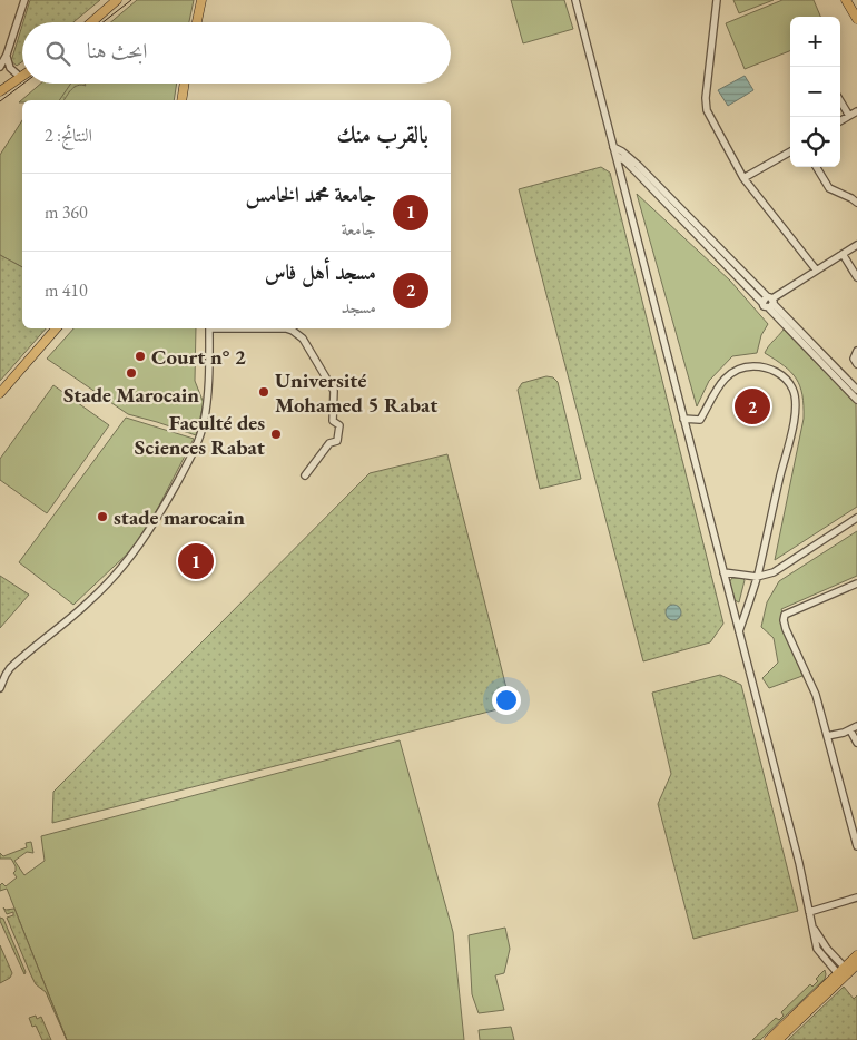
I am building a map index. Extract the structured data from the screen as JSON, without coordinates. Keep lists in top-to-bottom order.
{
  "places": [
    "Court n° 2",
    "Stade Marocain",
    "Université Mohamed 5 Rabat",
    "Faculté des Sciences Rabat",
    "stade marocain"
  ],
  "page": {
    "map_buttons": ["+", "−"],
    "search": "ابحث هنا",
    "heading": ["بالقرب منك", "النتائج: 2"],
    "list": [
      {
        "mark": "1",
        "name": "جامعة محمد الخامس",
        "note": "جامعة",
        "value": "360 m"
      },
      {
        "mark": "2",
        "name": "مسجد أهل فاس",
        "note": "مسجد",
        "value": "410 m"
      }
    ],
    "pins": ["2", "1"]
  }
}
